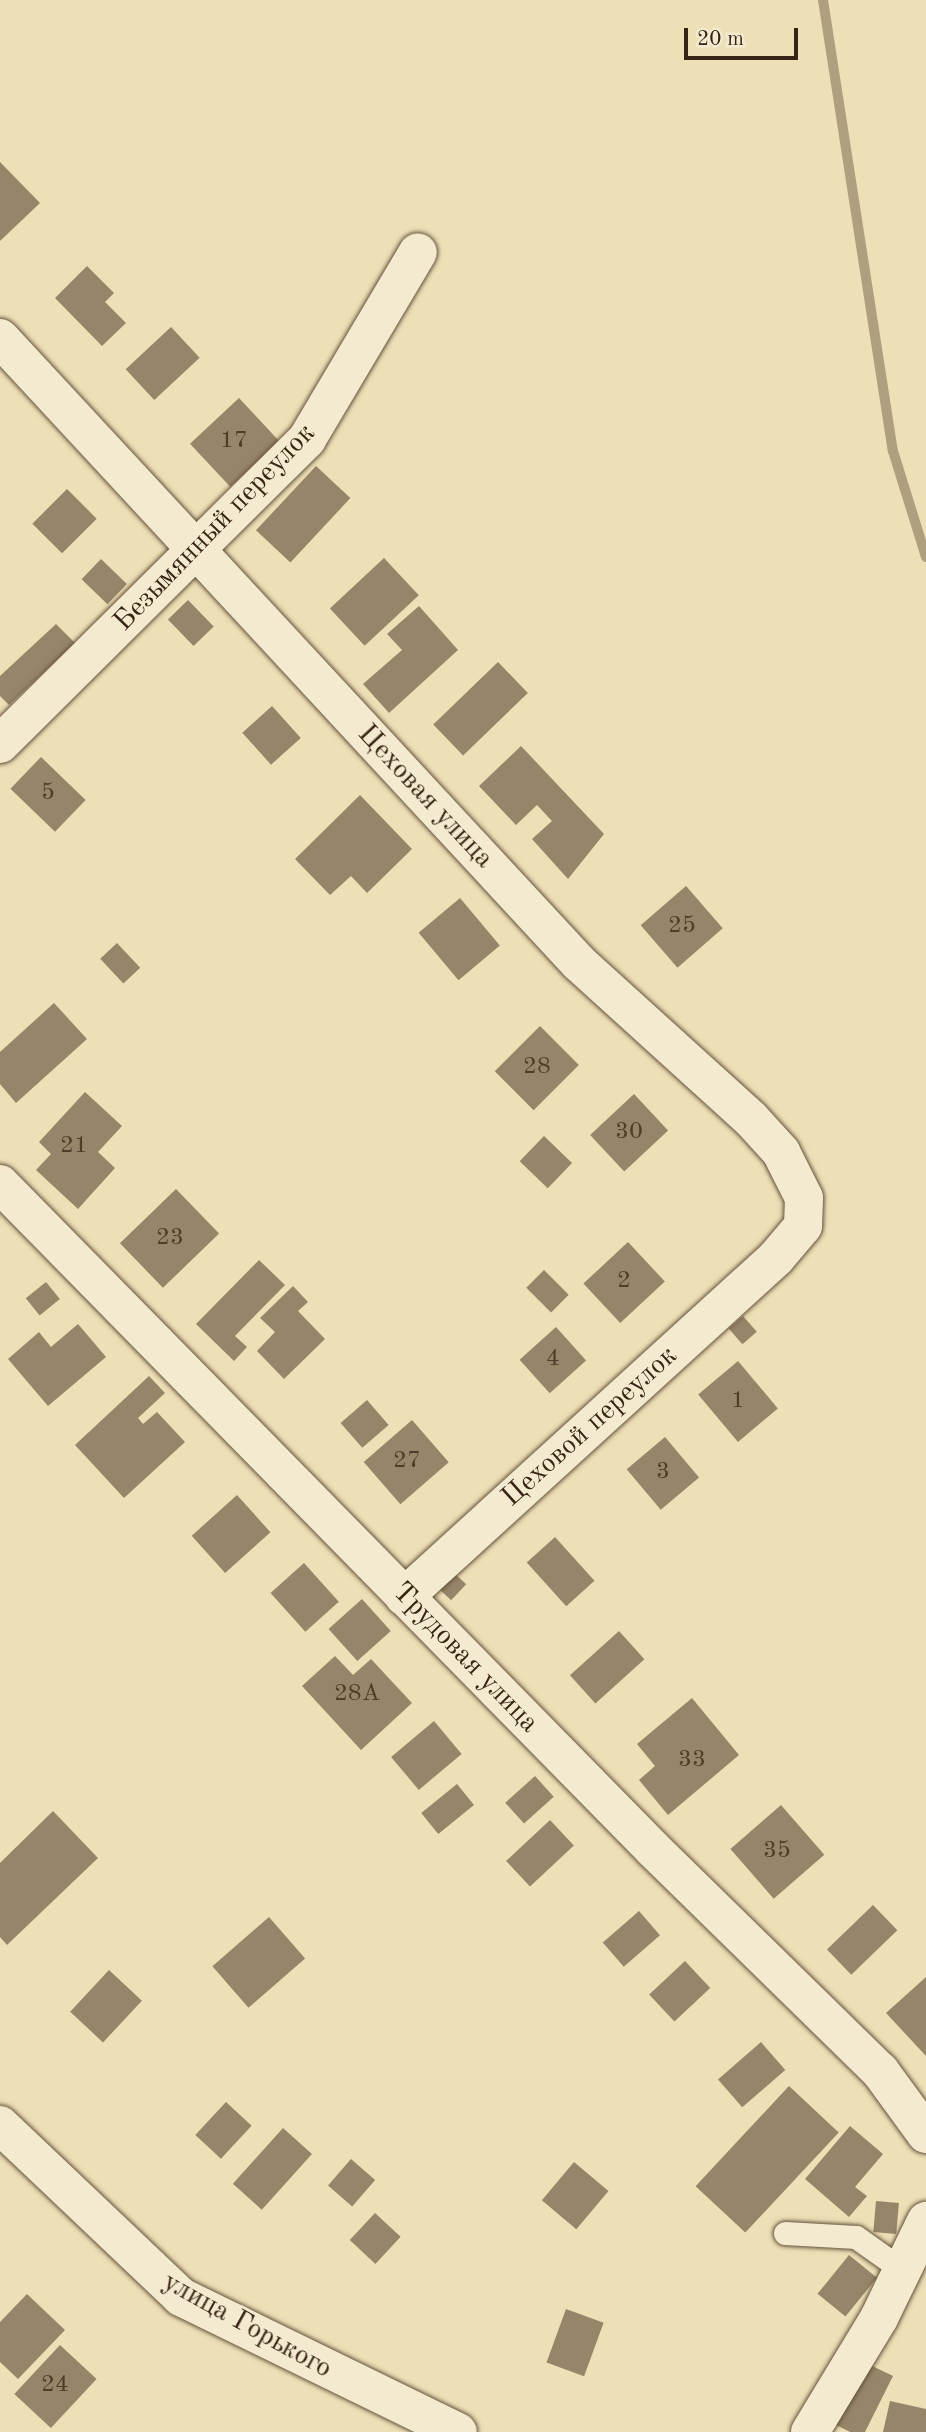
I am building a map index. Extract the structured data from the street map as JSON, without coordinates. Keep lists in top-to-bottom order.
{
  "streets": {
    "street": [
      "Безымянный переулок",
      "Цеховая улица",
      "Цеховой переулок",
      "Трудовая улица",
      "улица Горького"
    ]
  },
  "crossings": [
    ["Безымянный переулок", "Цеховая улица"],
    ["Цеховая улица", "Цеховой переулок"],
    ["Цеховой переулок", "Трудовая улица"]
  ],
  "house_numbers": [
    "17",
    "5",
    "25",
    "28",
    "30",
    "21",
    "23",
    "2",
    "4",
    "1",
    "27",
    "3",
    "28А",
    "33",
    "35",
    "24"
  ],
  "scale_bar": "20 m"
}
